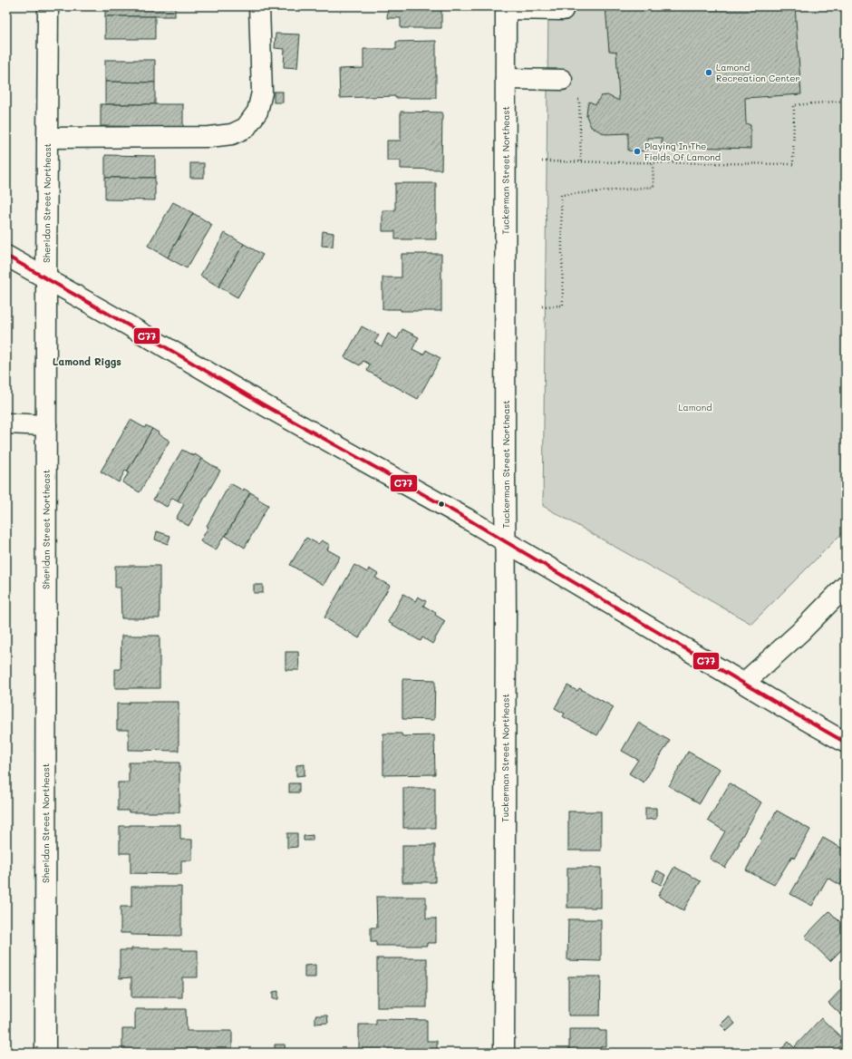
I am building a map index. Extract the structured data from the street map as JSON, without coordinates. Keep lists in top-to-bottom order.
{
  "streets": {
    "street": ["Tuckerman Street Northeast", "Sheridan Street Northeast"]
  },
  "districts": ["Lamond Riggs"],
  "parks": ["Lamond"],
  "places": ["Lamond Recreation Center", "Playing In The Fields Of Lamond"],
  "lines": ["transit line C77"]
}
